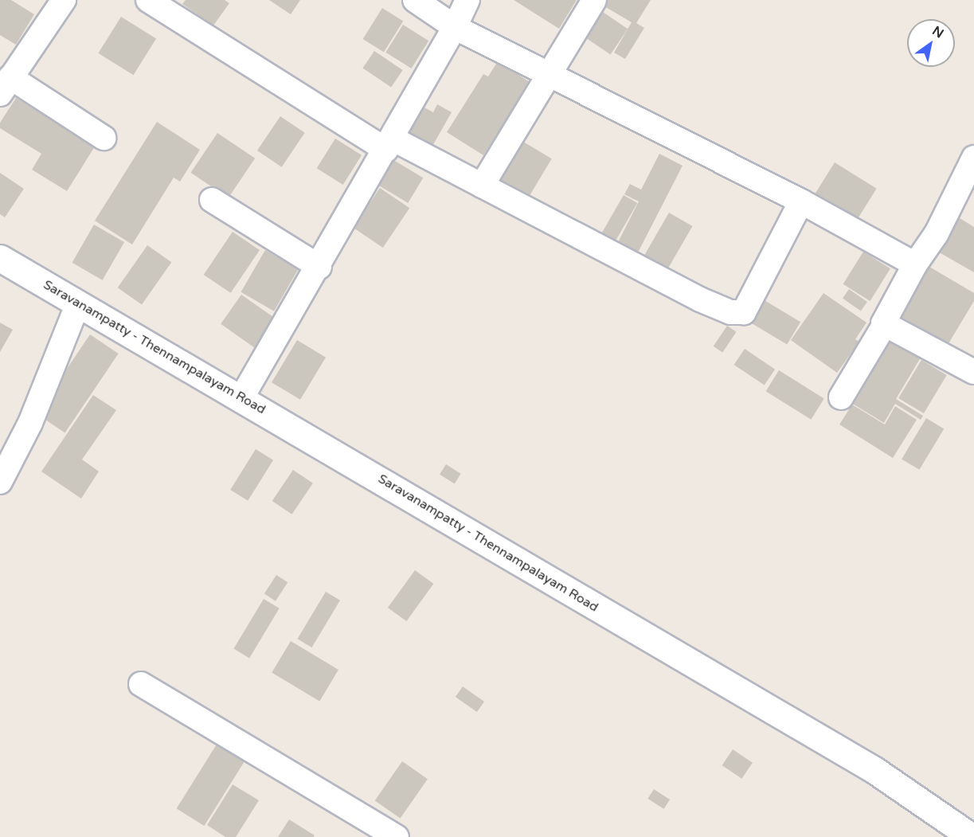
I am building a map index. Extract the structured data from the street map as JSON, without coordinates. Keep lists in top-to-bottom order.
{
  "streets": {
    "main road": ["Saravanampatty - Thennampalayam Road"]
  },
  "north": "top right"
}
